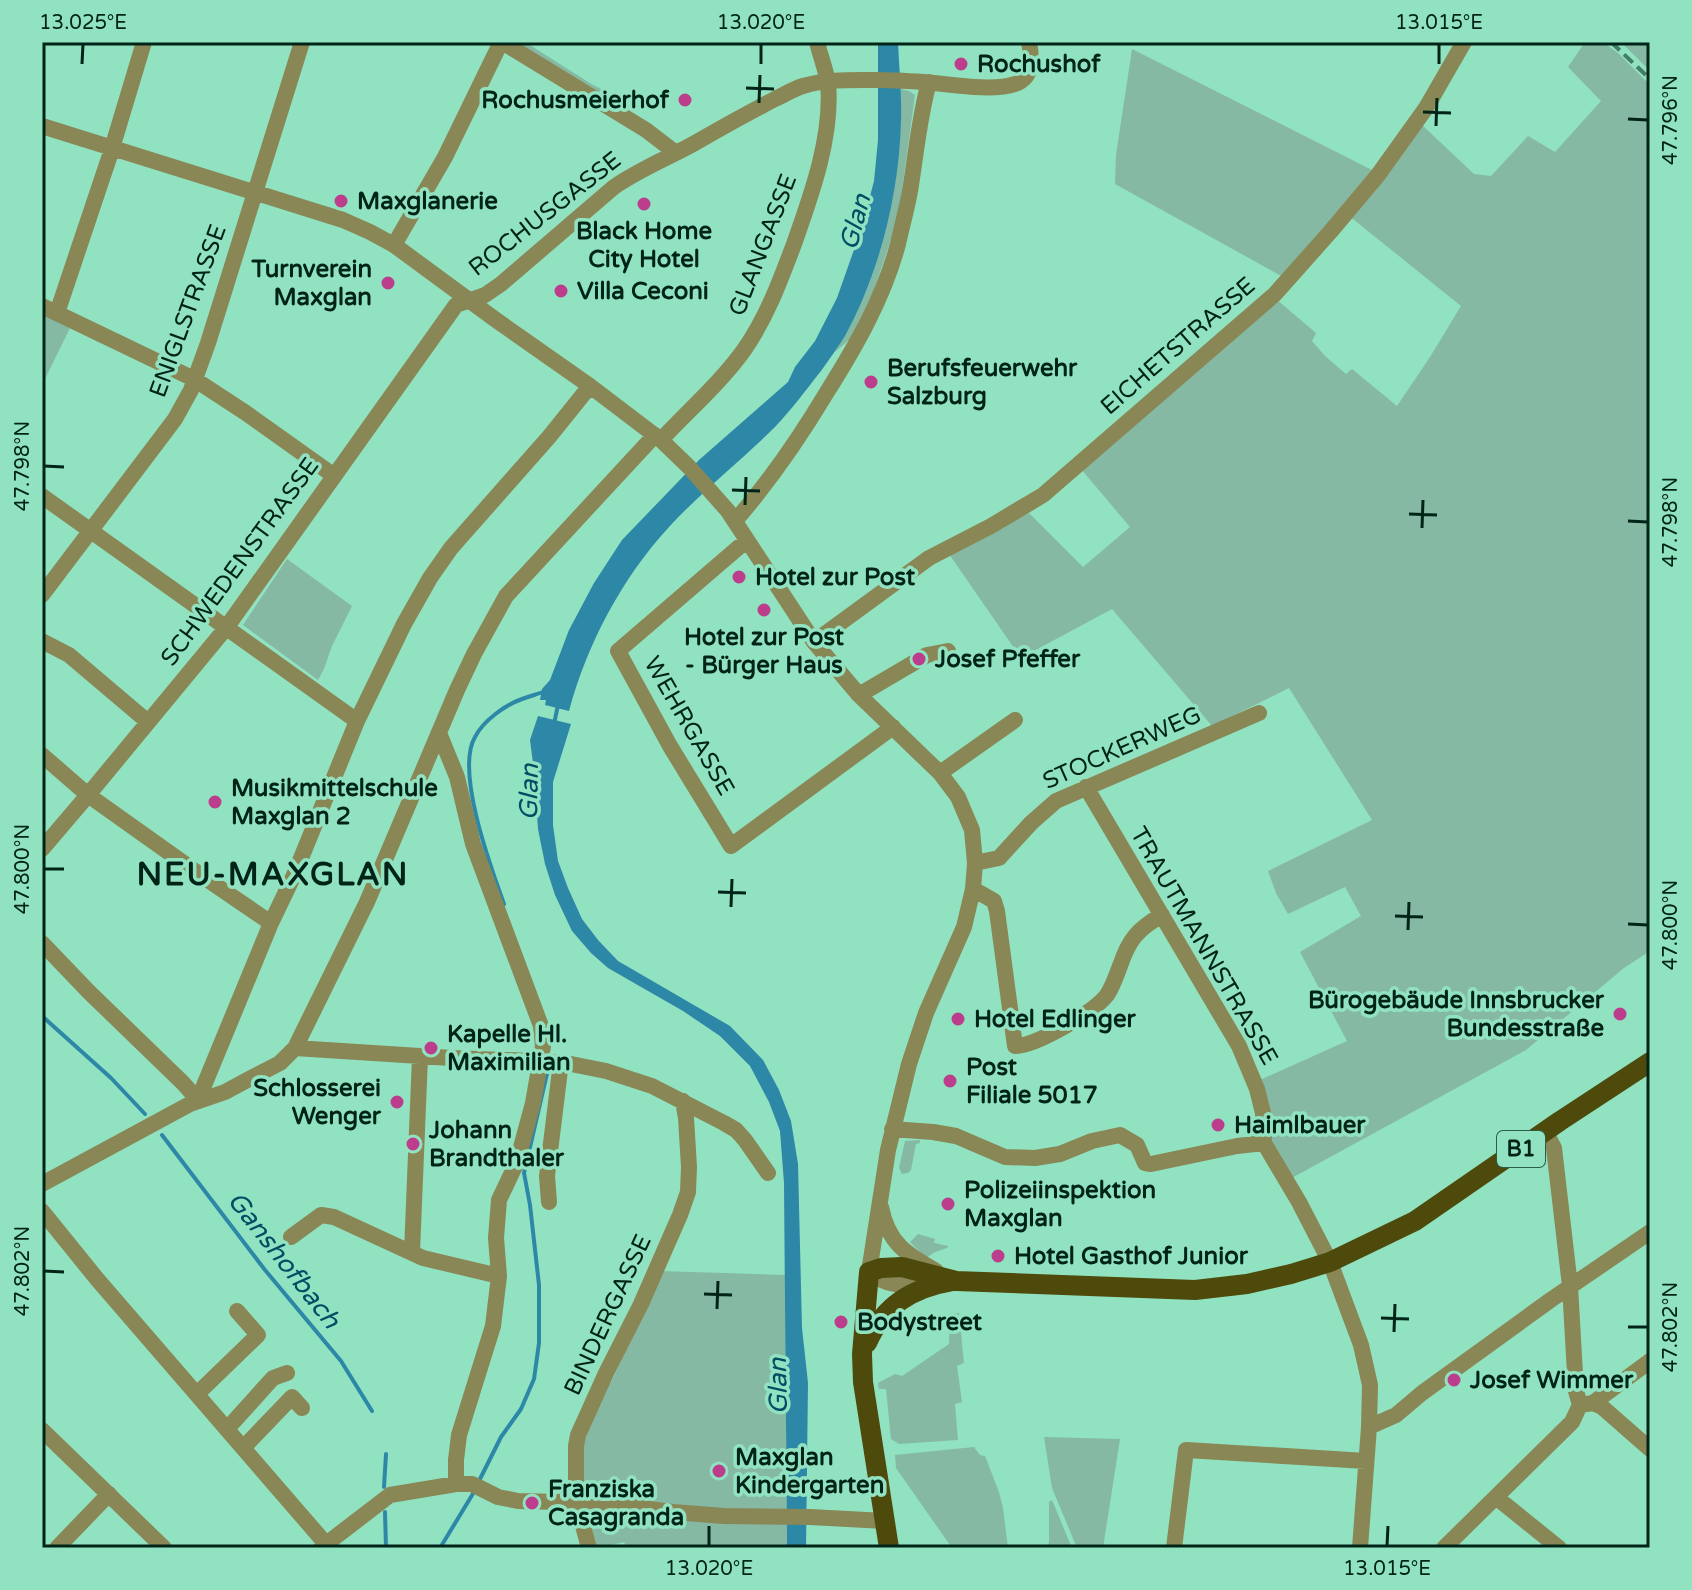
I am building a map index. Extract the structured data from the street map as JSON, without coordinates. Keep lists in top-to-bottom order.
{
  "streets": {
    "main road": ["B1"],
    "street": [
      "ROCHUSGASSE",
      "GLANGASSE",
      "ENIGLSTRASSE",
      "EICHETSTRASSE",
      "SCHWEDENSTRASSE",
      "WEHRGASSE",
      "STOCKERWEG",
      "TRAUTMANNSTRASSE",
      "BINDERGASSE"
    ]
  },
  "crossings": [
    ["ROCHUSGASSE", "GLANGASSE"],
    ["ROCHUSGASSE", "SCHWEDENSTRASSE"],
    ["STOCKERWEG", "TRAUTMANNSTRASSE"],
    ["TRAUTMANNSTRASSE", "B1"]
  ],
  "districts": ["NEU-MAXGLAN"],
  "water": ["Glan", "Ganshofbach"],
  "places": [
    "Rochushof",
    "Rochusmeierhof",
    "Maxglanerie",
    "Black Home City Hotel",
    "Turnverein Maxglan",
    "Villa Ceconi",
    "Berufsfeuerwehr Salzburg",
    "Hotel zur Post",
    "Hotel zur Post - Bürger Haus",
    "Josef Pfeffer",
    "Musikmittelschule Maxglan 2",
    "Bürogebäude Innsbrucker Bundesstraße",
    "Hotel Edlinger",
    "Kapelle Hl. Maximilian",
    "Post Filiale 5017",
    "Schlosserei Wenger",
    "Haimlbauer",
    "Johann Brandthaler",
    "Polizeiinspektion Maxglan",
    "Hotel Gasthof Junior",
    "Bodystreet",
    "Josef Wimmer",
    "Maxglan Kindergarten",
    "Franziska Casagranda"
  ],
  "coordinates": [
    "13.025°E",
    "13.020°E",
    "13.015°E",
    "47.796°N",
    "47.798°N",
    "47.800°N",
    "47.802°N"
  ]
}
